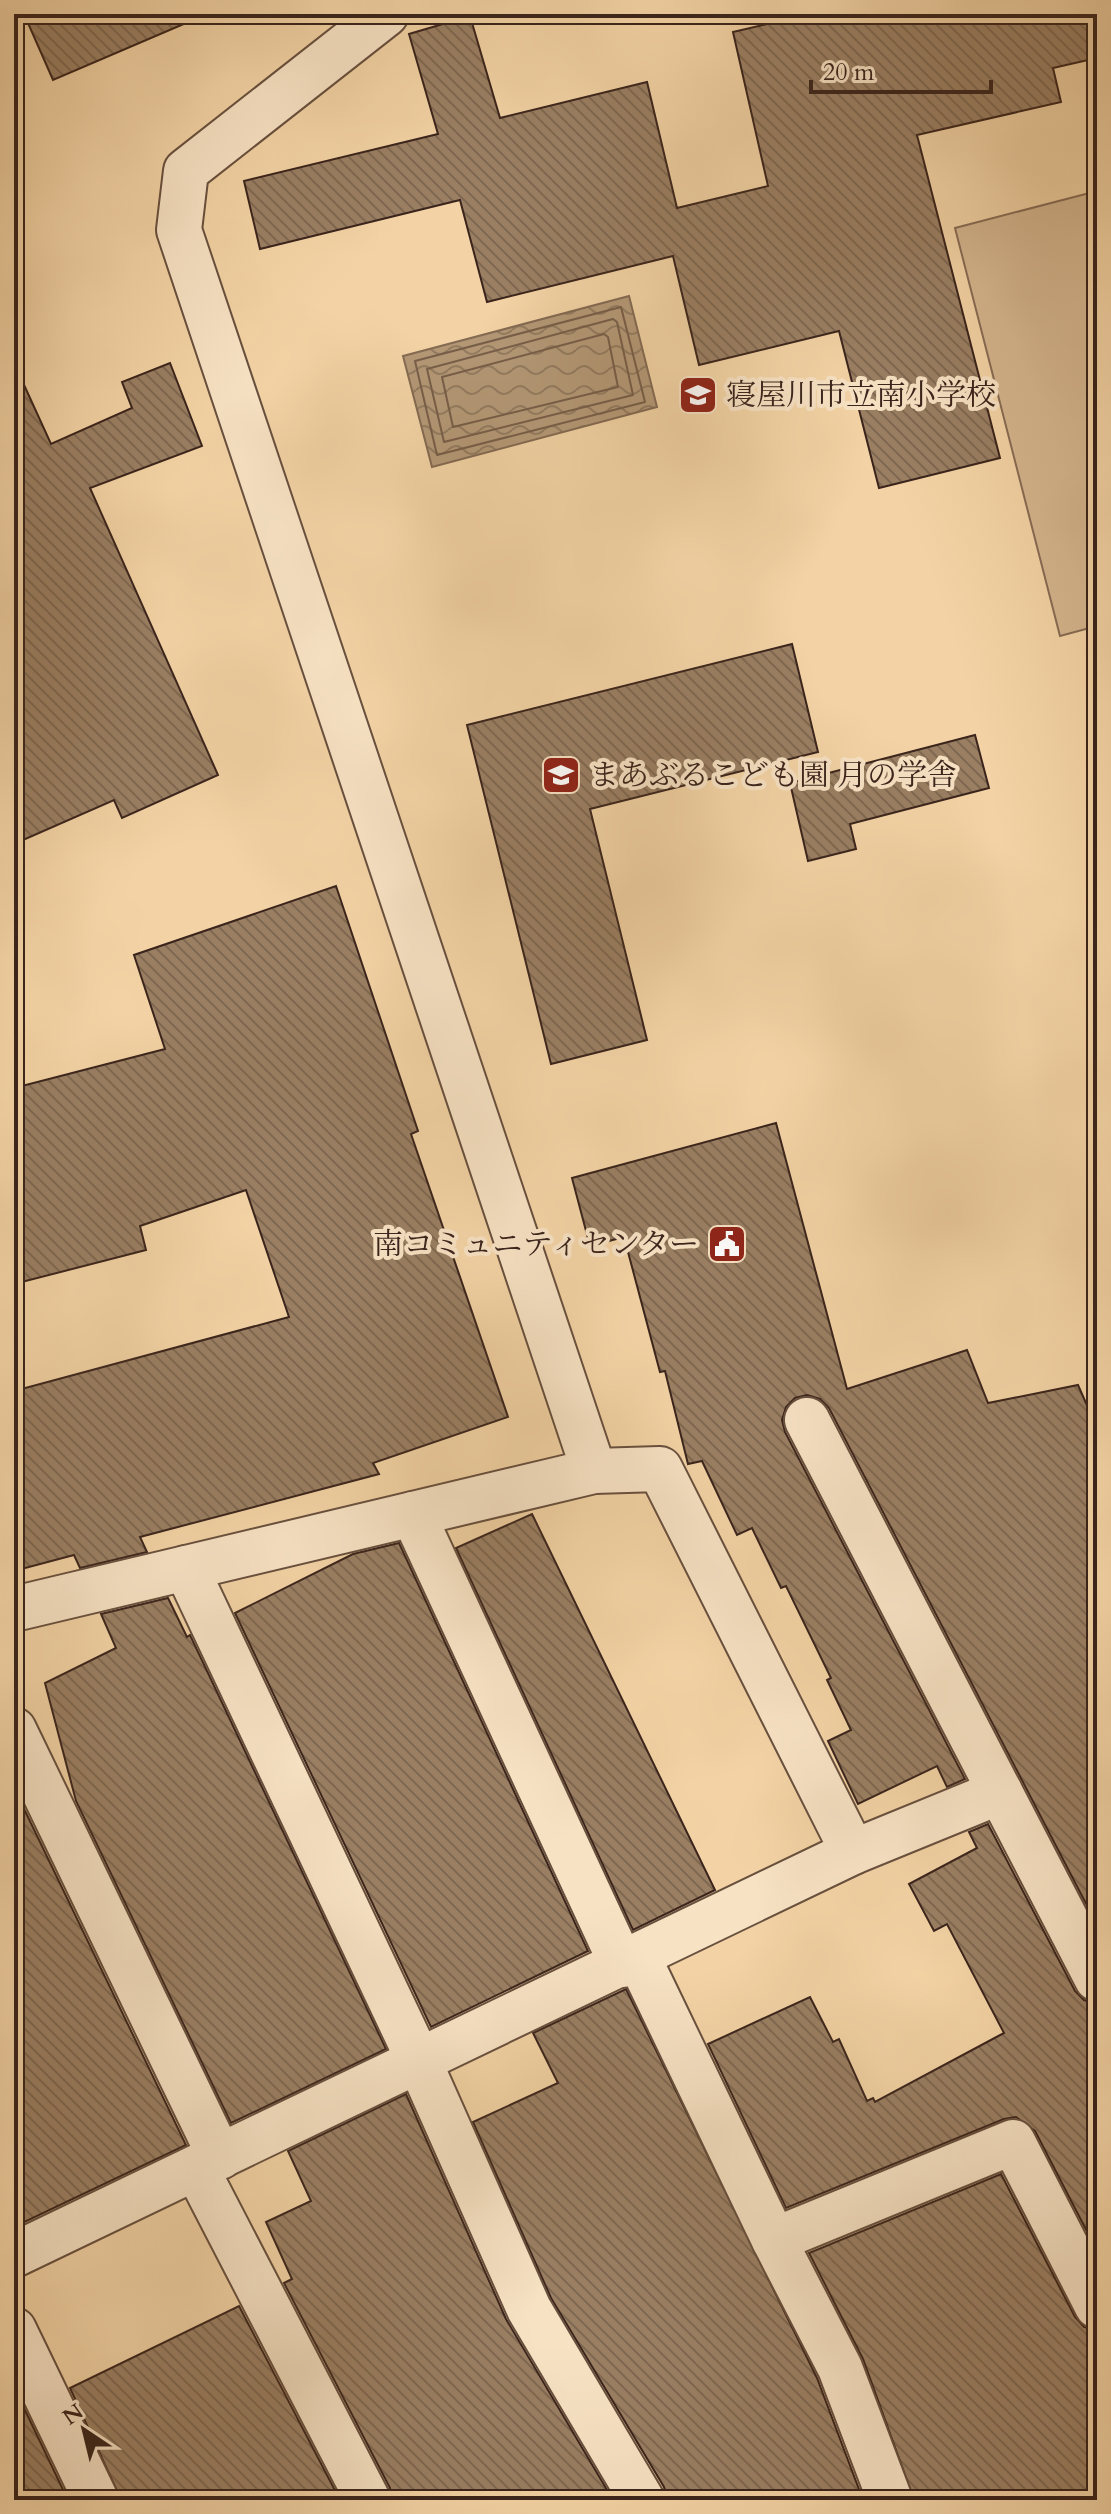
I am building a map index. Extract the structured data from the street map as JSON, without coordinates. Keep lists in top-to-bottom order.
{
  "places": {
    "school or university": ["寝屋川市立南小学校", "まあぶるこども園 月の学舎"],
    "public building": ["南コミュニティセンター"]
  },
  "scale_bar": "20 m",
  "north": "top left"
}
